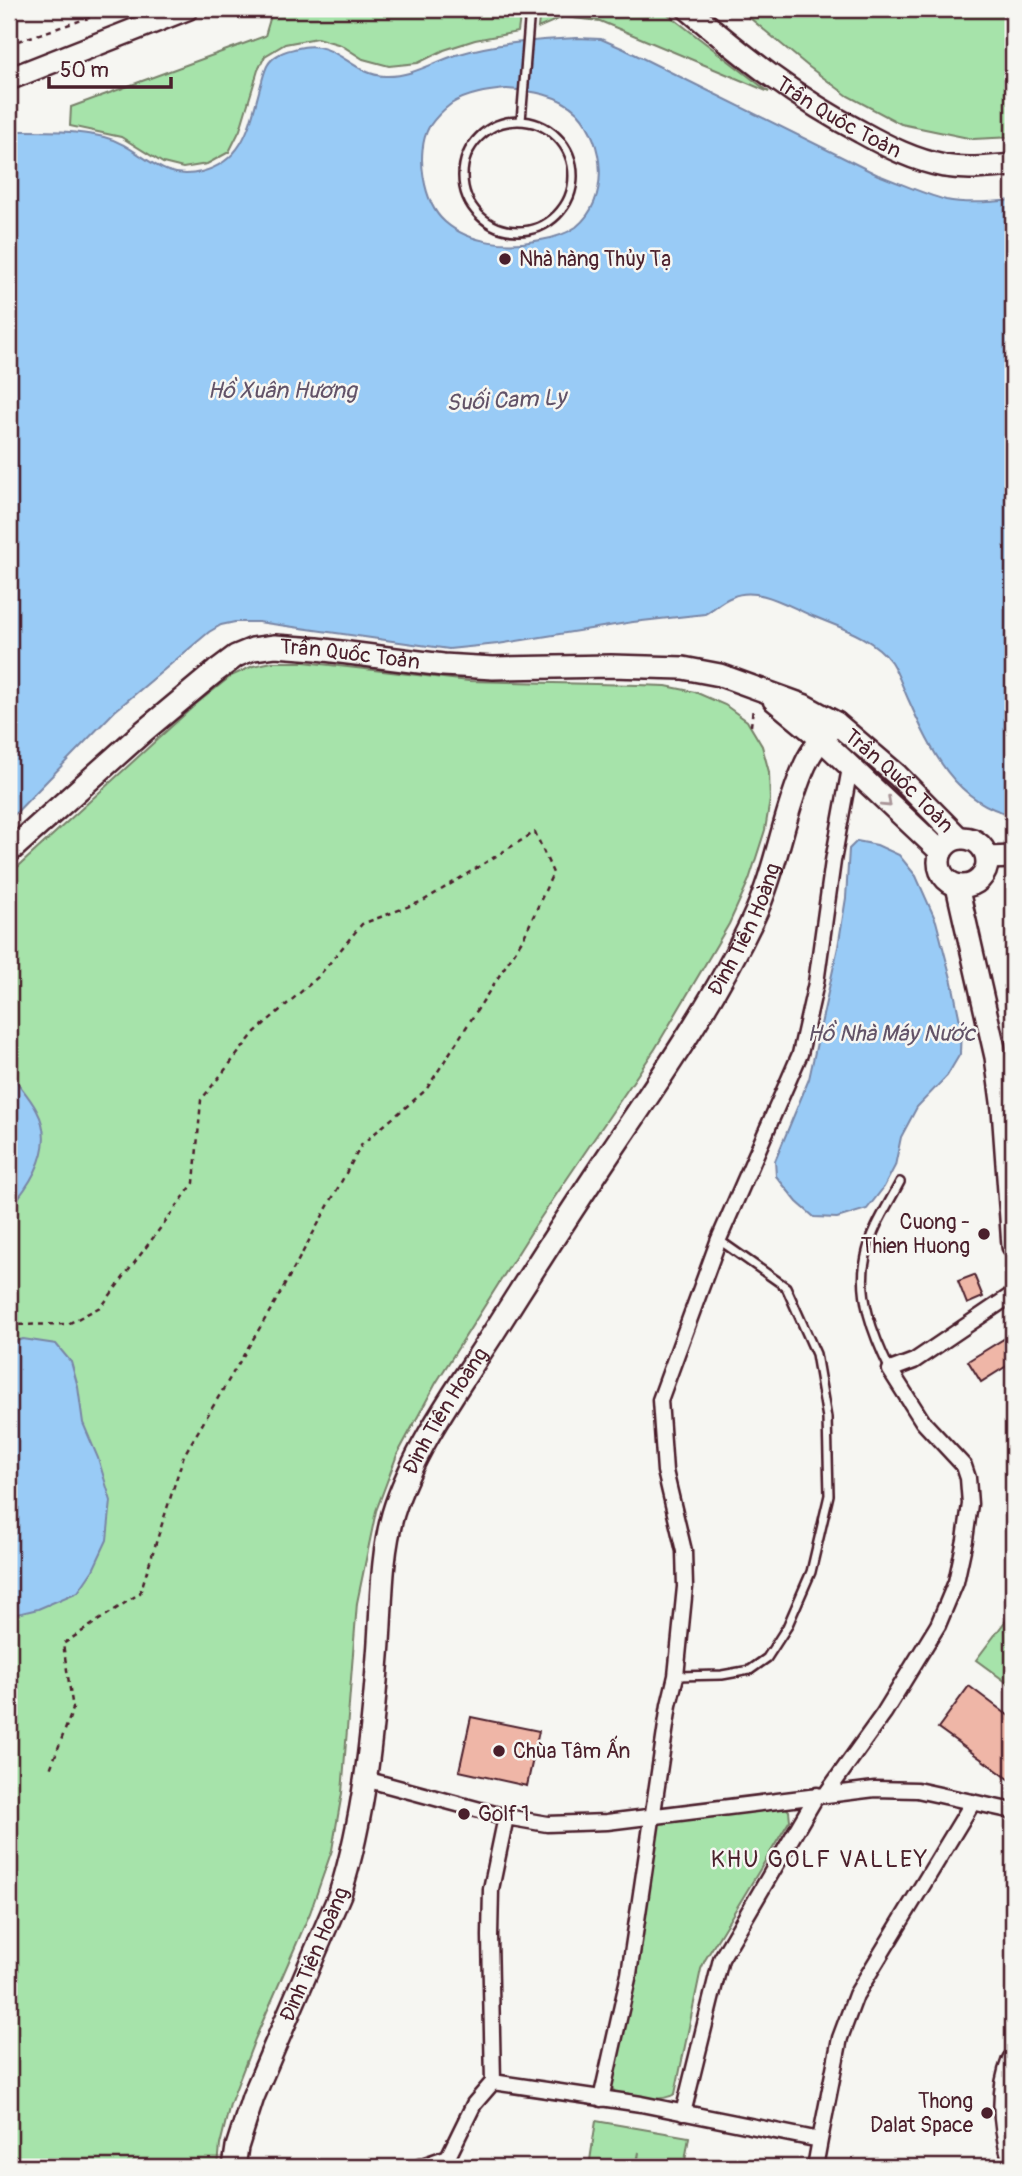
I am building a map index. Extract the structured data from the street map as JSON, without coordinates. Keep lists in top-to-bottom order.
{
  "streets": {
    "main road": ["Trần Quốc Toản", "Đinh Tiên Hoàng"]
  },
  "crossings": [
    ["Trần Quốc Toản", "Đinh Tiên Hoàng"]
  ],
  "districts": ["KHU GOLF VALLEY"],
  "water": ["Hồ Xuân Hương", "Suối Cam Ly", "Hồ Nhà Máy Nước"],
  "places": [
    "Nhà hàng Thủy Tạ",
    "Cuong - Thien Huong",
    "Chùa Tâm Ấn",
    "Golf 1",
    "Thong Dalat Space"
  ],
  "scale_bar": "50 m"
}
